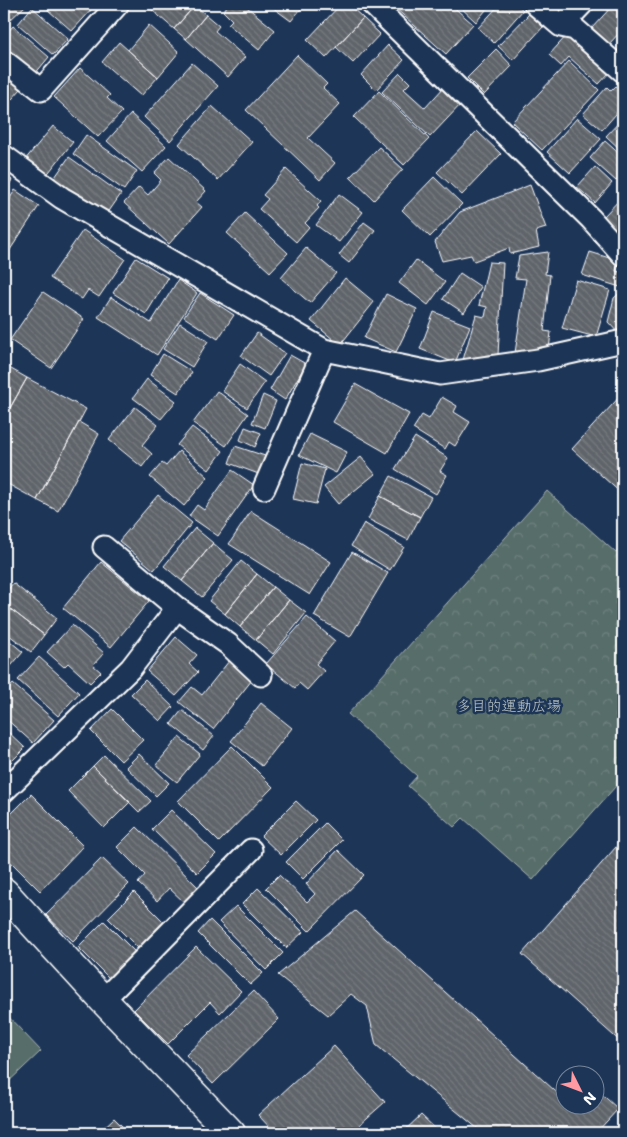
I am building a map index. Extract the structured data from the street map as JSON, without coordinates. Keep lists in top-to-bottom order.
{
  "parks": ["多目的運動広場"],
  "north": "bottom right"
}
